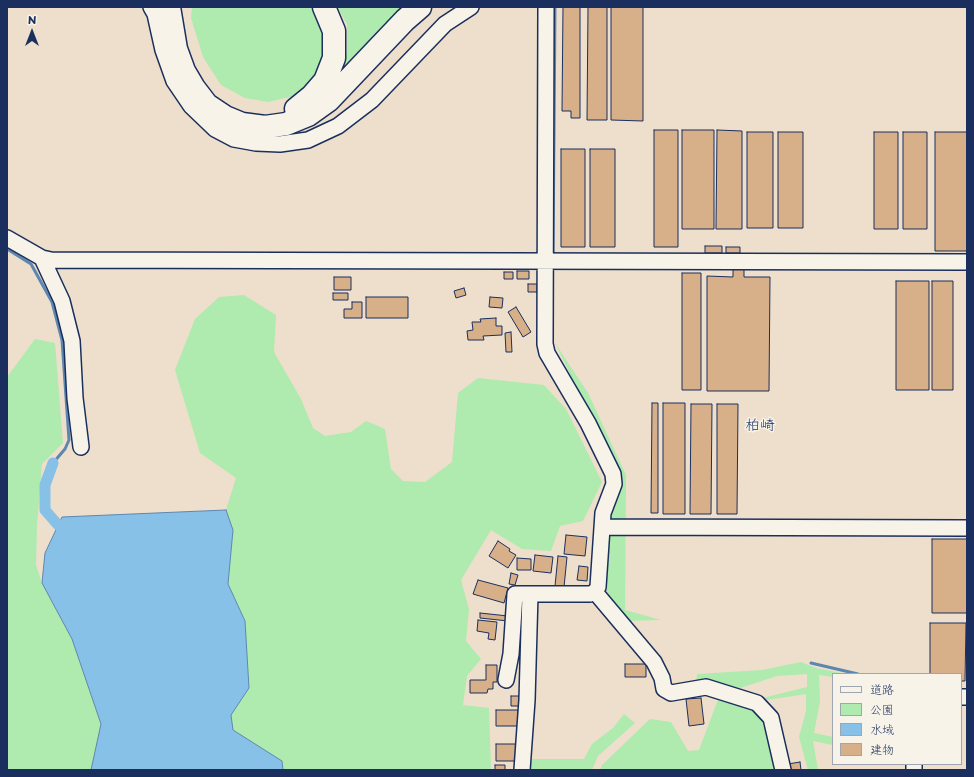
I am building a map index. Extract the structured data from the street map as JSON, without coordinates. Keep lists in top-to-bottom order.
{
  "districts": ["柏崎"],
  "legend": [
    "道路",
    "公園",
    "水域",
    "建物"
  ],
  "north": "top"
}
